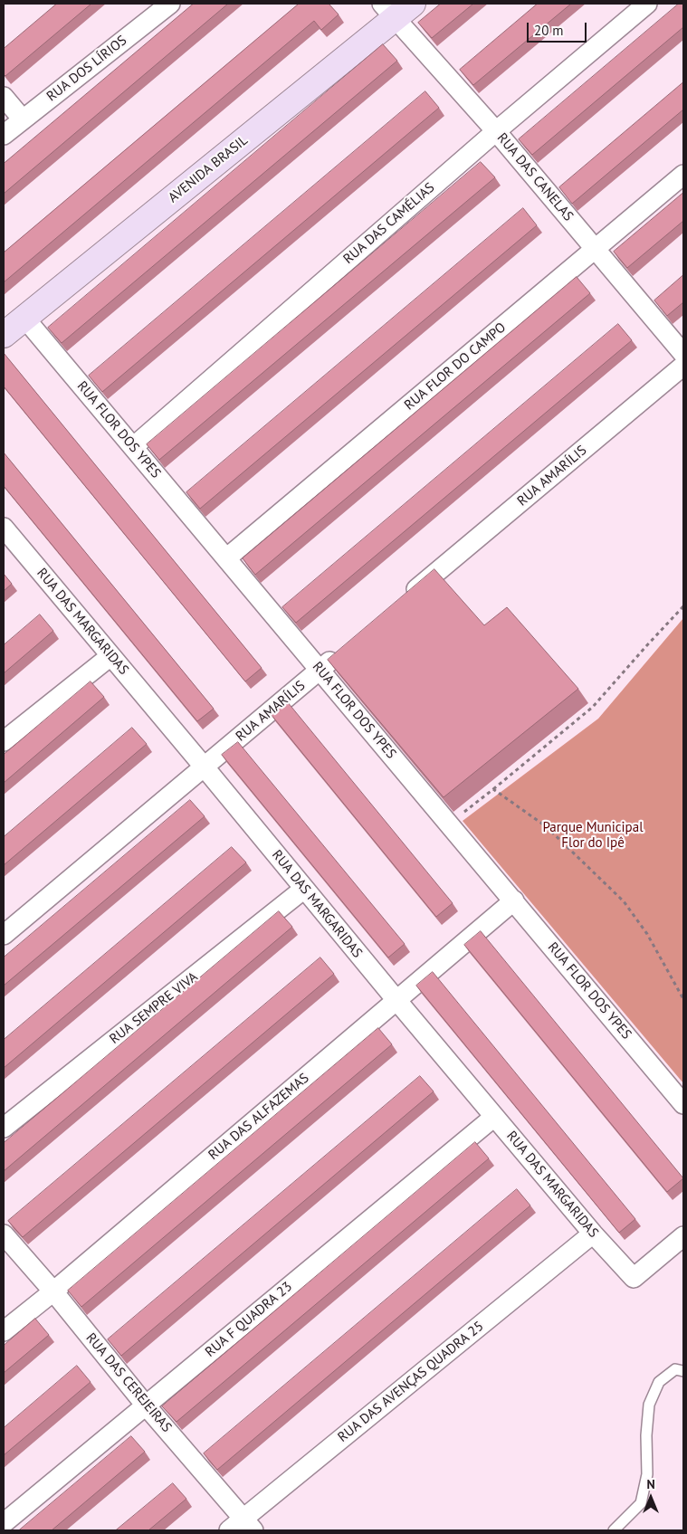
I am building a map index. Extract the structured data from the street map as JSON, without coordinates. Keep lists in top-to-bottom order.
{
  "streets": {
    "street": [
      "RUA DOS LÍRIOS",
      "AVENIDA BRASIL",
      "RUA DAS CANELAS",
      "RUA DAS CAMÉLIAS",
      "RUA FLOR DO CAMPO",
      "RUA FLOR DOS YPES",
      "RUA AMARÍLIS",
      "RUA DAS MARGARIDAS",
      "RUA SEMPRE VIVA",
      "RUA DAS ALFAZEMAS",
      "RUA F QUADRA 23",
      "RUA DAS AVENÇAS QUADRA 25",
      "RUA DAS CEREJEIRAS"
    ]
  },
  "crossings": [
    ["AVENIDA BRASIL", "RUA DAS CANELAS"],
    ["AVENIDA BRASIL", "RUA FLOR DOS YPES"],
    ["RUA DAS CANELAS", "RUA DAS CAMÉLIAS"],
    ["RUA DAS CANELAS", "RUA FLOR DO CAMPO"],
    ["RUA DAS CAMÉLIAS", "RUA FLOR DOS YPES"],
    ["RUA FLOR DO CAMPO", "RUA FLOR DOS YPES"],
    ["RUA FLOR DOS YPES", "RUA AMARÍLIS"],
    ["RUA FLOR DOS YPES", "RUA DAS ALFAZEMAS"],
    ["RUA AMARÍLIS", "RUA DAS MARGARIDAS"],
    ["RUA DAS MARGARIDAS", "RUA SEMPRE VIVA"],
    ["RUA DAS MARGARIDAS", "RUA DAS ALFAZEMAS"],
    ["RUA DAS MARGARIDAS", "RUA F QUADRA 23"],
    ["RUA DAS MARGARIDAS", "RUA DAS AVENÇAS QUADRA 25"],
    ["RUA DAS ALFAZEMAS", "RUA DAS CEREJEIRAS"],
    ["RUA F QUADRA 23", "RUA DAS CEREJEIRAS"],
    ["RUA DAS AVENÇAS QUADRA 25", "RUA DAS CEREJEIRAS"]
  ],
  "parks": ["Parque Municipal Flor do Ipê"],
  "scale_bar": "20 m",
  "north": "top"
}
